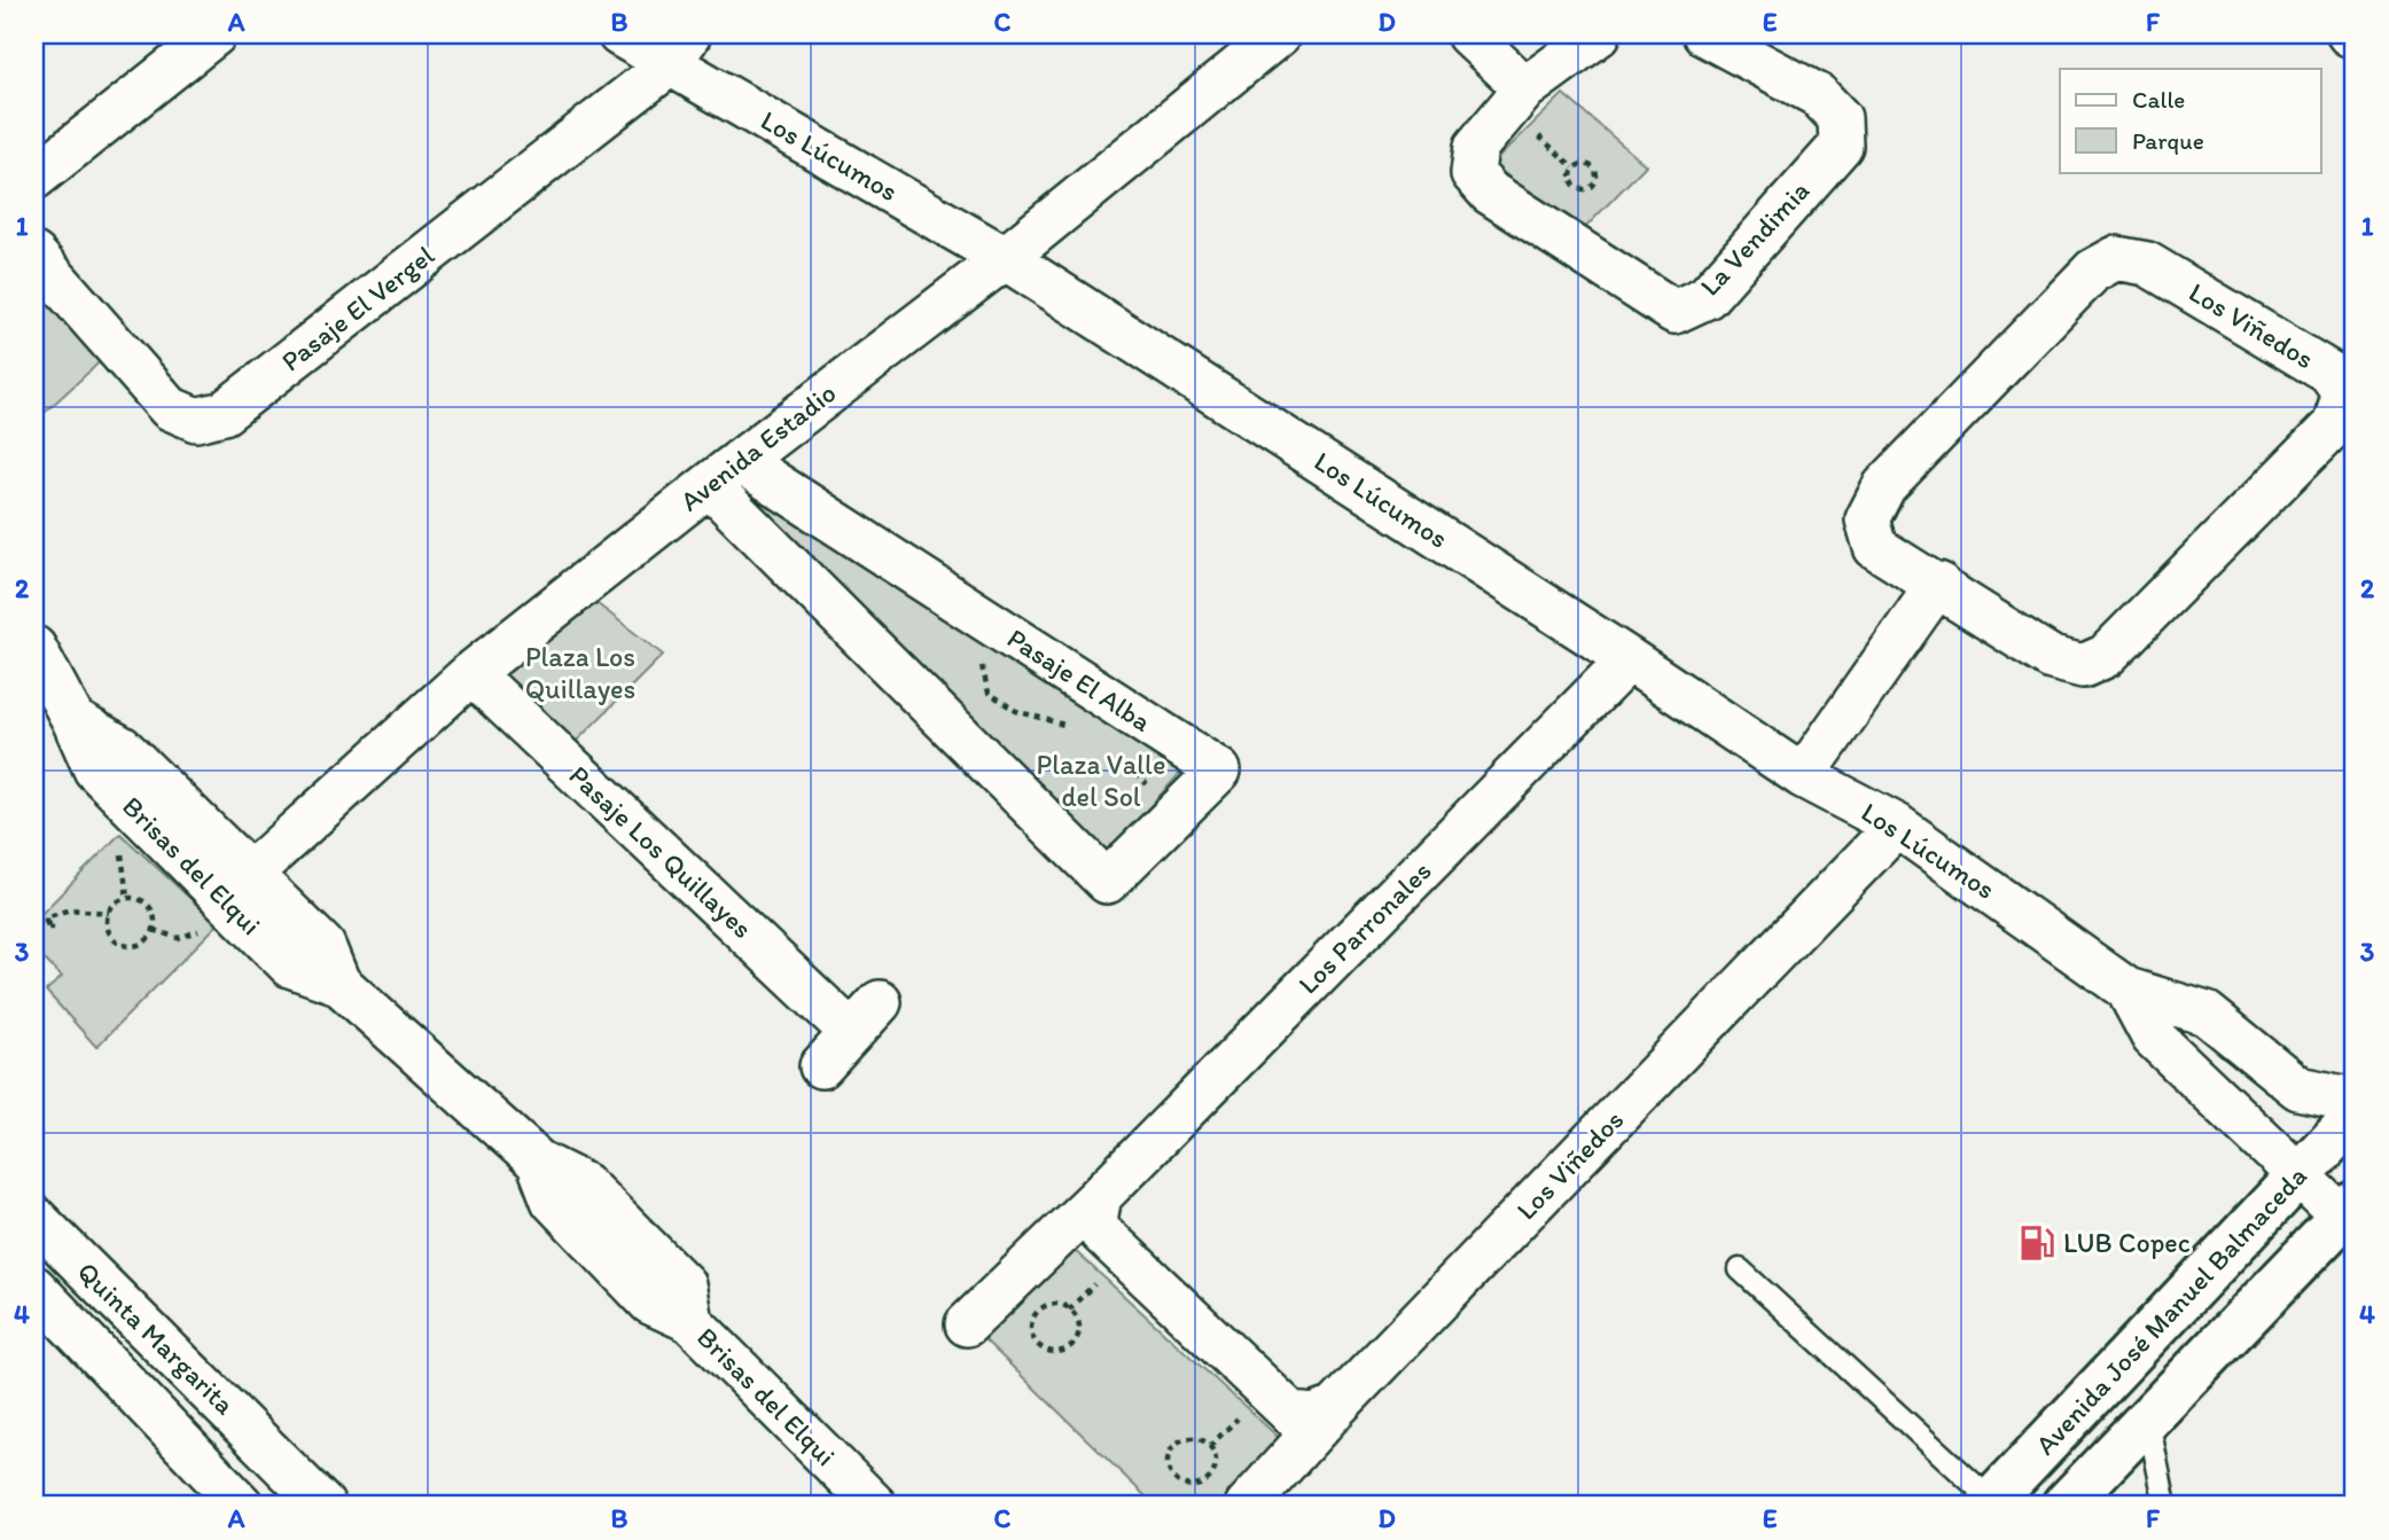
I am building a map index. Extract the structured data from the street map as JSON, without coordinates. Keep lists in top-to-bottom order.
{
  "streets": {
    "main road": ["Avenida José Manuel Balmaceda"],
    "street": [
      "Los Lúcumos",
      "La Vendimia",
      "Pasaje El Vergel",
      "Los Viñedos",
      "Avenida Estadio",
      "Pasaje El Alba",
      "Pasaje Los Quillayes",
      "Brisas del Elqui",
      "Los Parronales",
      "Quinta Margarita"
    ]
  },
  "crossings": [
    ["Los Lúcumos", "Pasaje El Vergel"],
    ["Los Lúcumos", "Los Viñedos"],
    ["Los Lúcumos", "Avenida Estadio"],
    ["Los Lúcumos", "Los Parronales"],
    ["Los Lúcumos", "Avenida José Manuel Balmaceda"],
    ["Avenida Estadio", "Pasaje El Alba"],
    ["Avenida Estadio", "Pasaje Los Quillayes"],
    ["Avenida Estadio", "Brisas del Elqui"]
  ],
  "parks": ["Plaza Los Quillayes", "Plaza Valle del Sol"],
  "places": {
    "fuel station": ["LUB Copec"]
  },
  "legend": ["Calle", "Parque"],
  "grid": {
    "columns": [
      "A",
      "B",
      "C",
      "D",
      "E",
      "F"
    ],
    "rows": [
      "1",
      "2",
      "3",
      "4"
    ]
  }
}
